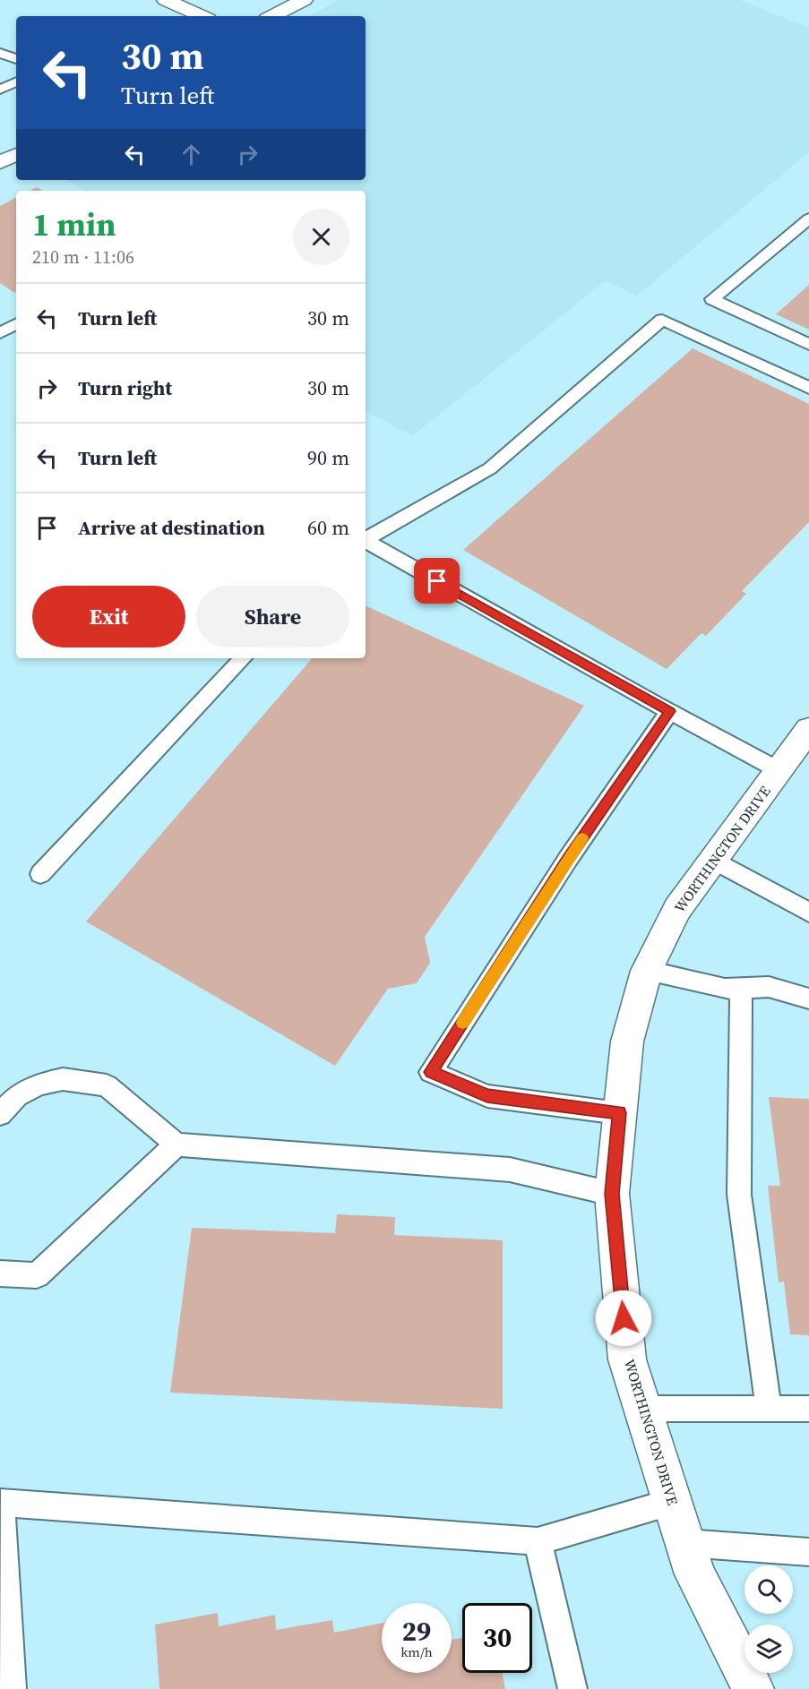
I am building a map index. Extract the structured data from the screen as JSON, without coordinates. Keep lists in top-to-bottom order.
{
  "streets": {
    "street": ["WORTHINGTON DRIVE"]
  },
  "page": {
    "turn": ["30 m", "Turn left"],
    "heading": ["1 min", "210 m · 11:06"],
    "list": [
      {
        "name": "Turn left",
        "value": "30 m"
      },
      {
        "name": "Turn right",
        "value": "30 m"
      },
      {
        "name": "Turn left",
        "value": "90 m"
      },
      {
        "name": "Arrive at destination",
        "value": "60 m"
      }
    ],
    "buttons": ["Exit", "Share"],
    "speed": "29 km/h",
    "limit": "30"
  }
}
